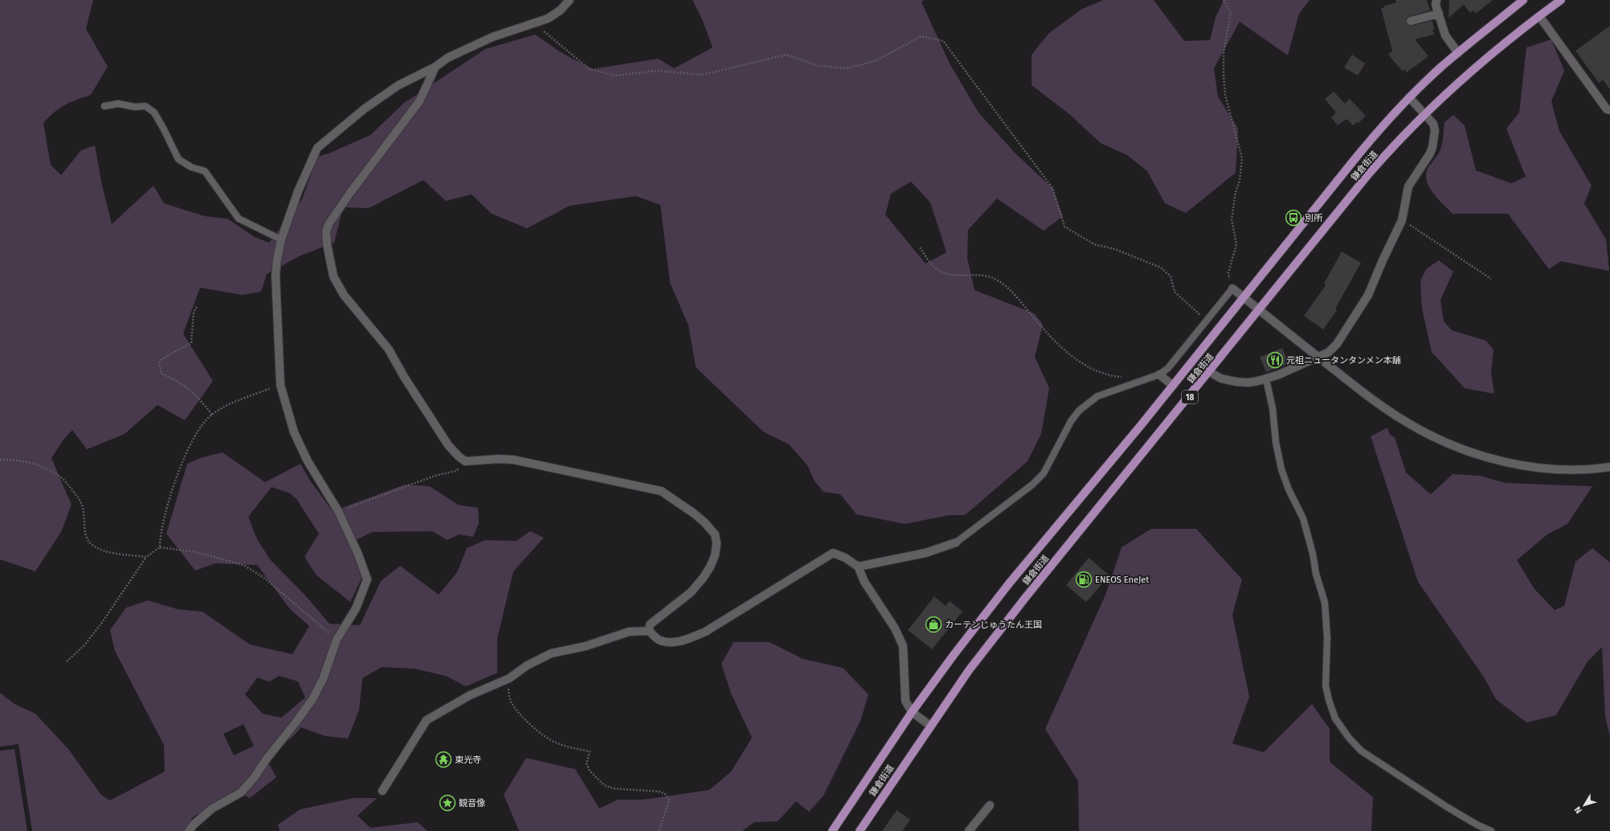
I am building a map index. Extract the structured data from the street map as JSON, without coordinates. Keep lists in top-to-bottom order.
{
  "streets": {
    "main road": ["鎌倉街道", "18"]
  },
  "places": {
    "bus stop": ["別所"],
    "restaurant": ["元祖ニュータンタンメン本舗"],
    "fuel station": ["ENEOS EneJet"],
    "shop": ["カーテンじゅうたん王国"],
    "temple": ["東光寺"],
    "place": ["観音像"]
  },
  "north": "bottom left"
}
